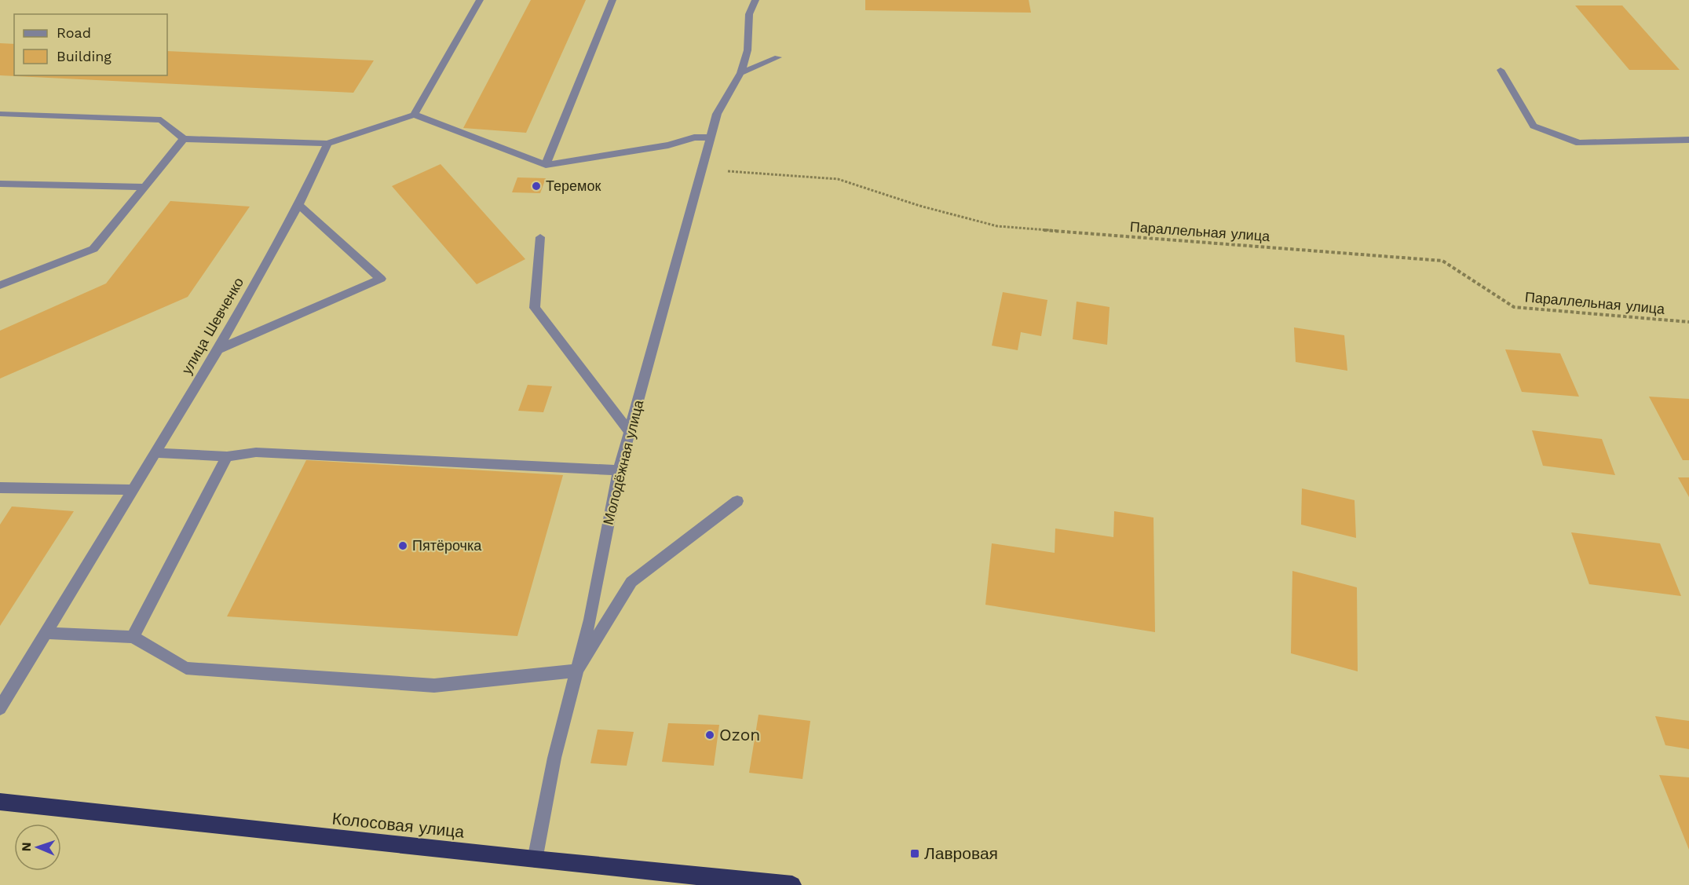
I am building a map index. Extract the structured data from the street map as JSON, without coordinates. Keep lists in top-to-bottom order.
{
  "streets": {
    "highway": ["Колосовая улица"],
    "lane": ["улица Шевченко", "Молодёжная улица"],
    "path": ["Параллельная улица"]
  },
  "crossings": [
    ["Параллельная улица", "Молодёжная улица"],
    ["Молодёжная улица", "Колосовая улица"]
  ],
  "places": {
    "other": ["Теремок", "Пятёрочка", "Ozon"],
    "transit": ["Лавровая"]
  },
  "legend": ["Road", "Building"],
  "north": "left"
}
